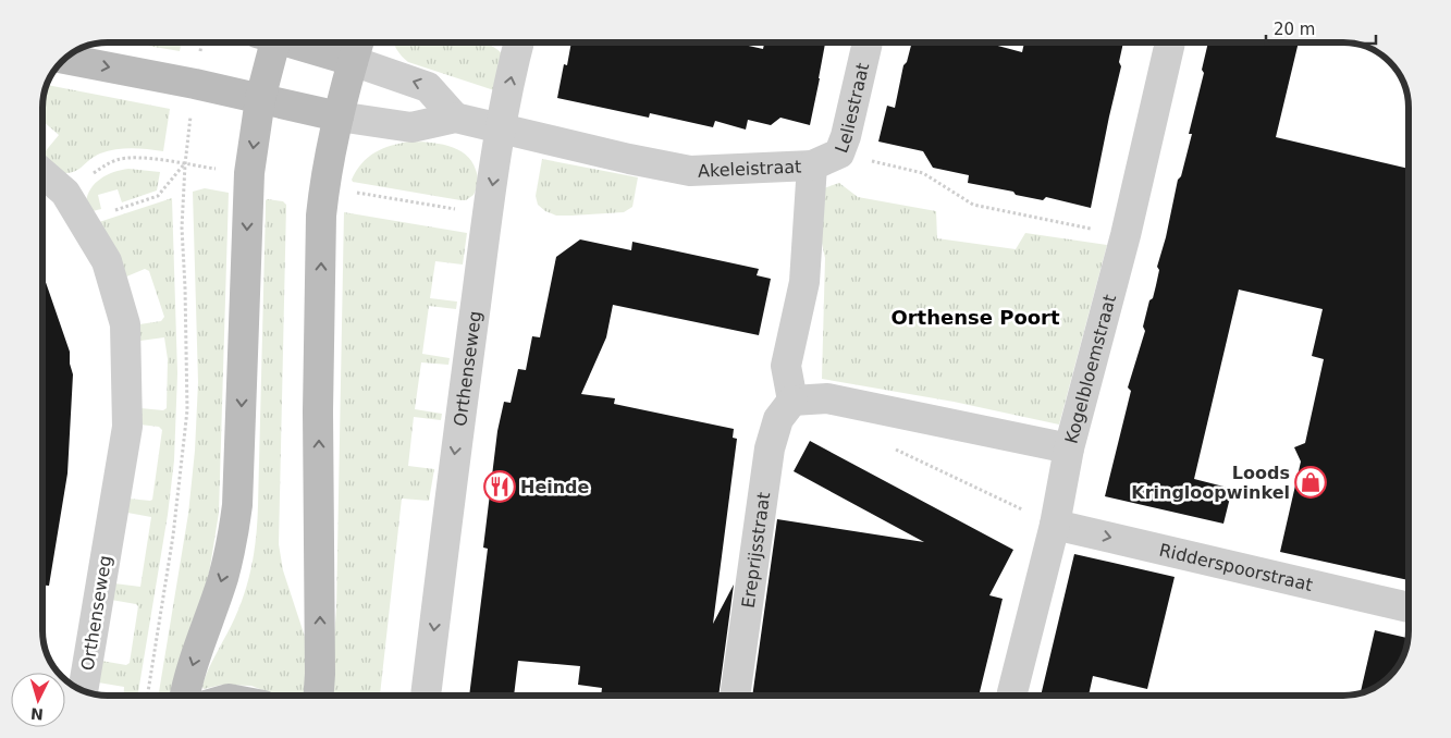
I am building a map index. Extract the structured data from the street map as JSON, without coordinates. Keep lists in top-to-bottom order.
{
  "streets": {
    "street": [
      "Leliestraat",
      "Akeleistraat",
      "Orthenseweg",
      "Kogelbloemstraat",
      "Ereprijsstraat",
      "Ridderspoorstraat"
    ]
  },
  "crossings": [
    ["Leliestraat", "Akeleistraat"],
    ["Akeleistraat", "Orthenseweg"],
    ["Akeleistraat", "Ereprijsstraat"],
    ["Kogelbloemstraat", "Ridderspoorstraat"]
  ],
  "one_way": ["Ridderspoorstraat"],
  "districts": ["Orthense Poort"],
  "places": {
    "shop": ["Loods Kringloopwinkel"],
    "restaurant": ["Heinde"]
  },
  "scale_bar": "20 m",
  "north": "bottom"
}
